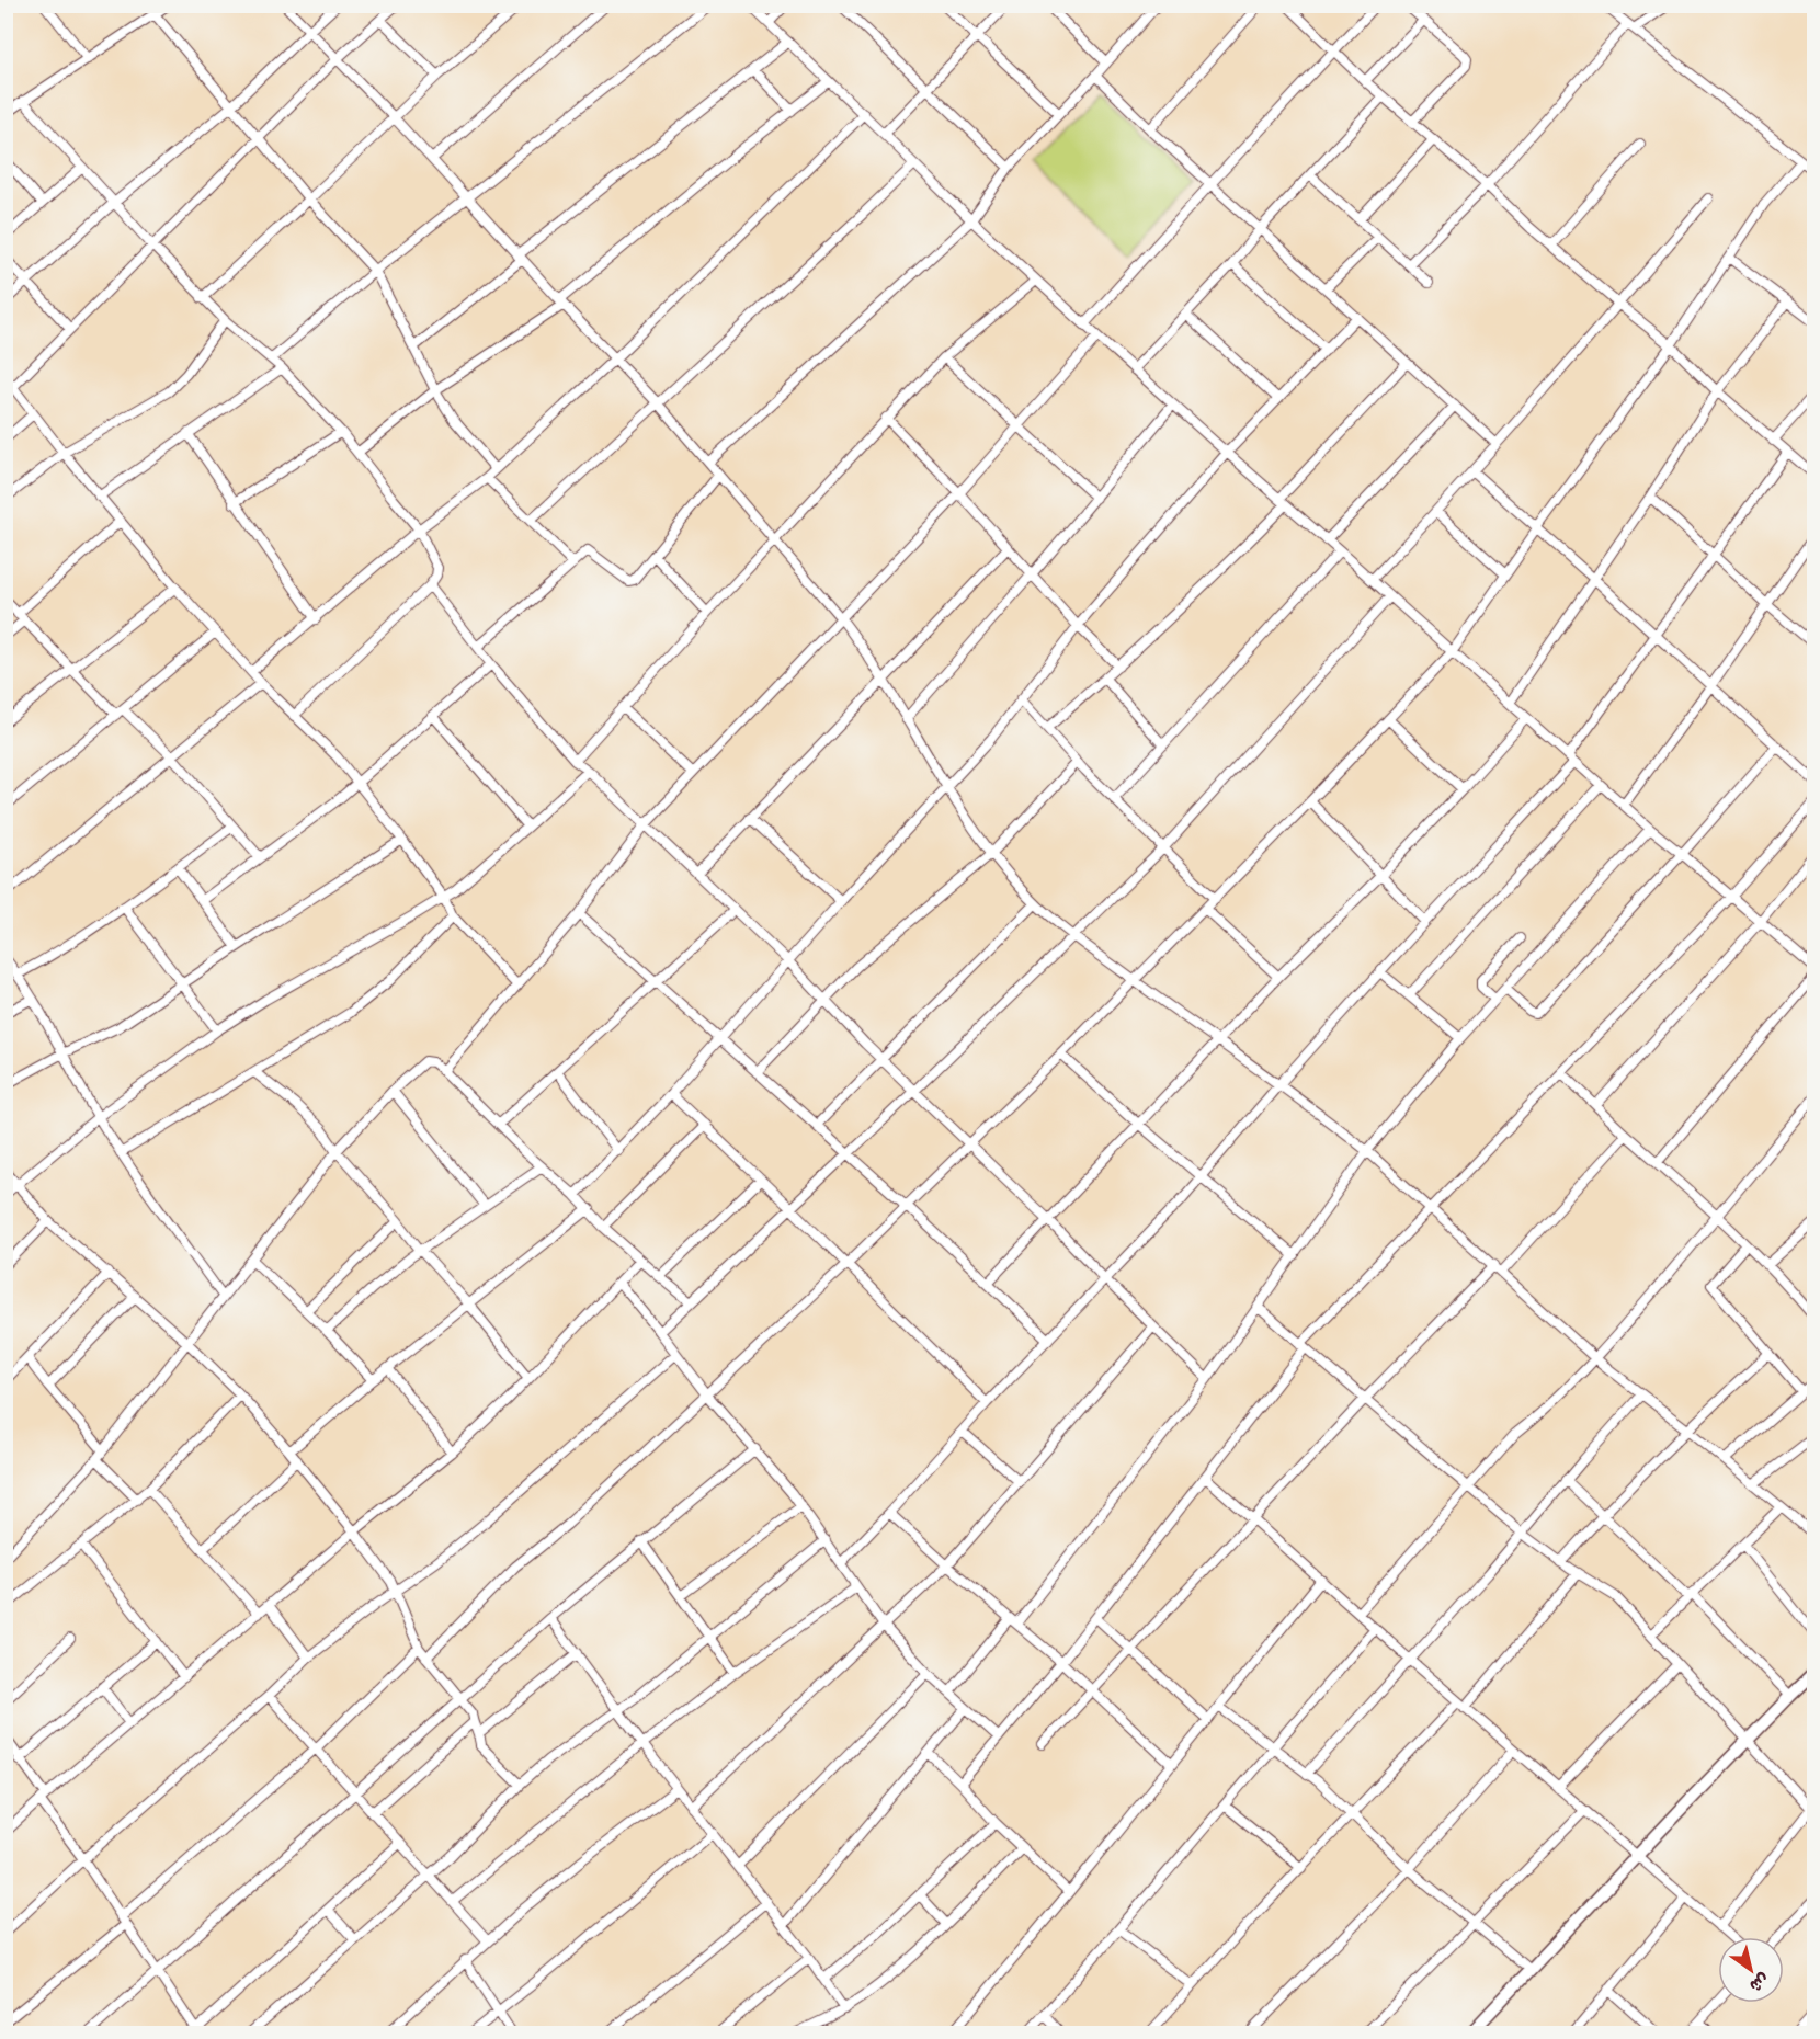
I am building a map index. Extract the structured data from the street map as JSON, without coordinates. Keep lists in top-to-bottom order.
{
  "north": "bottom right"
}
